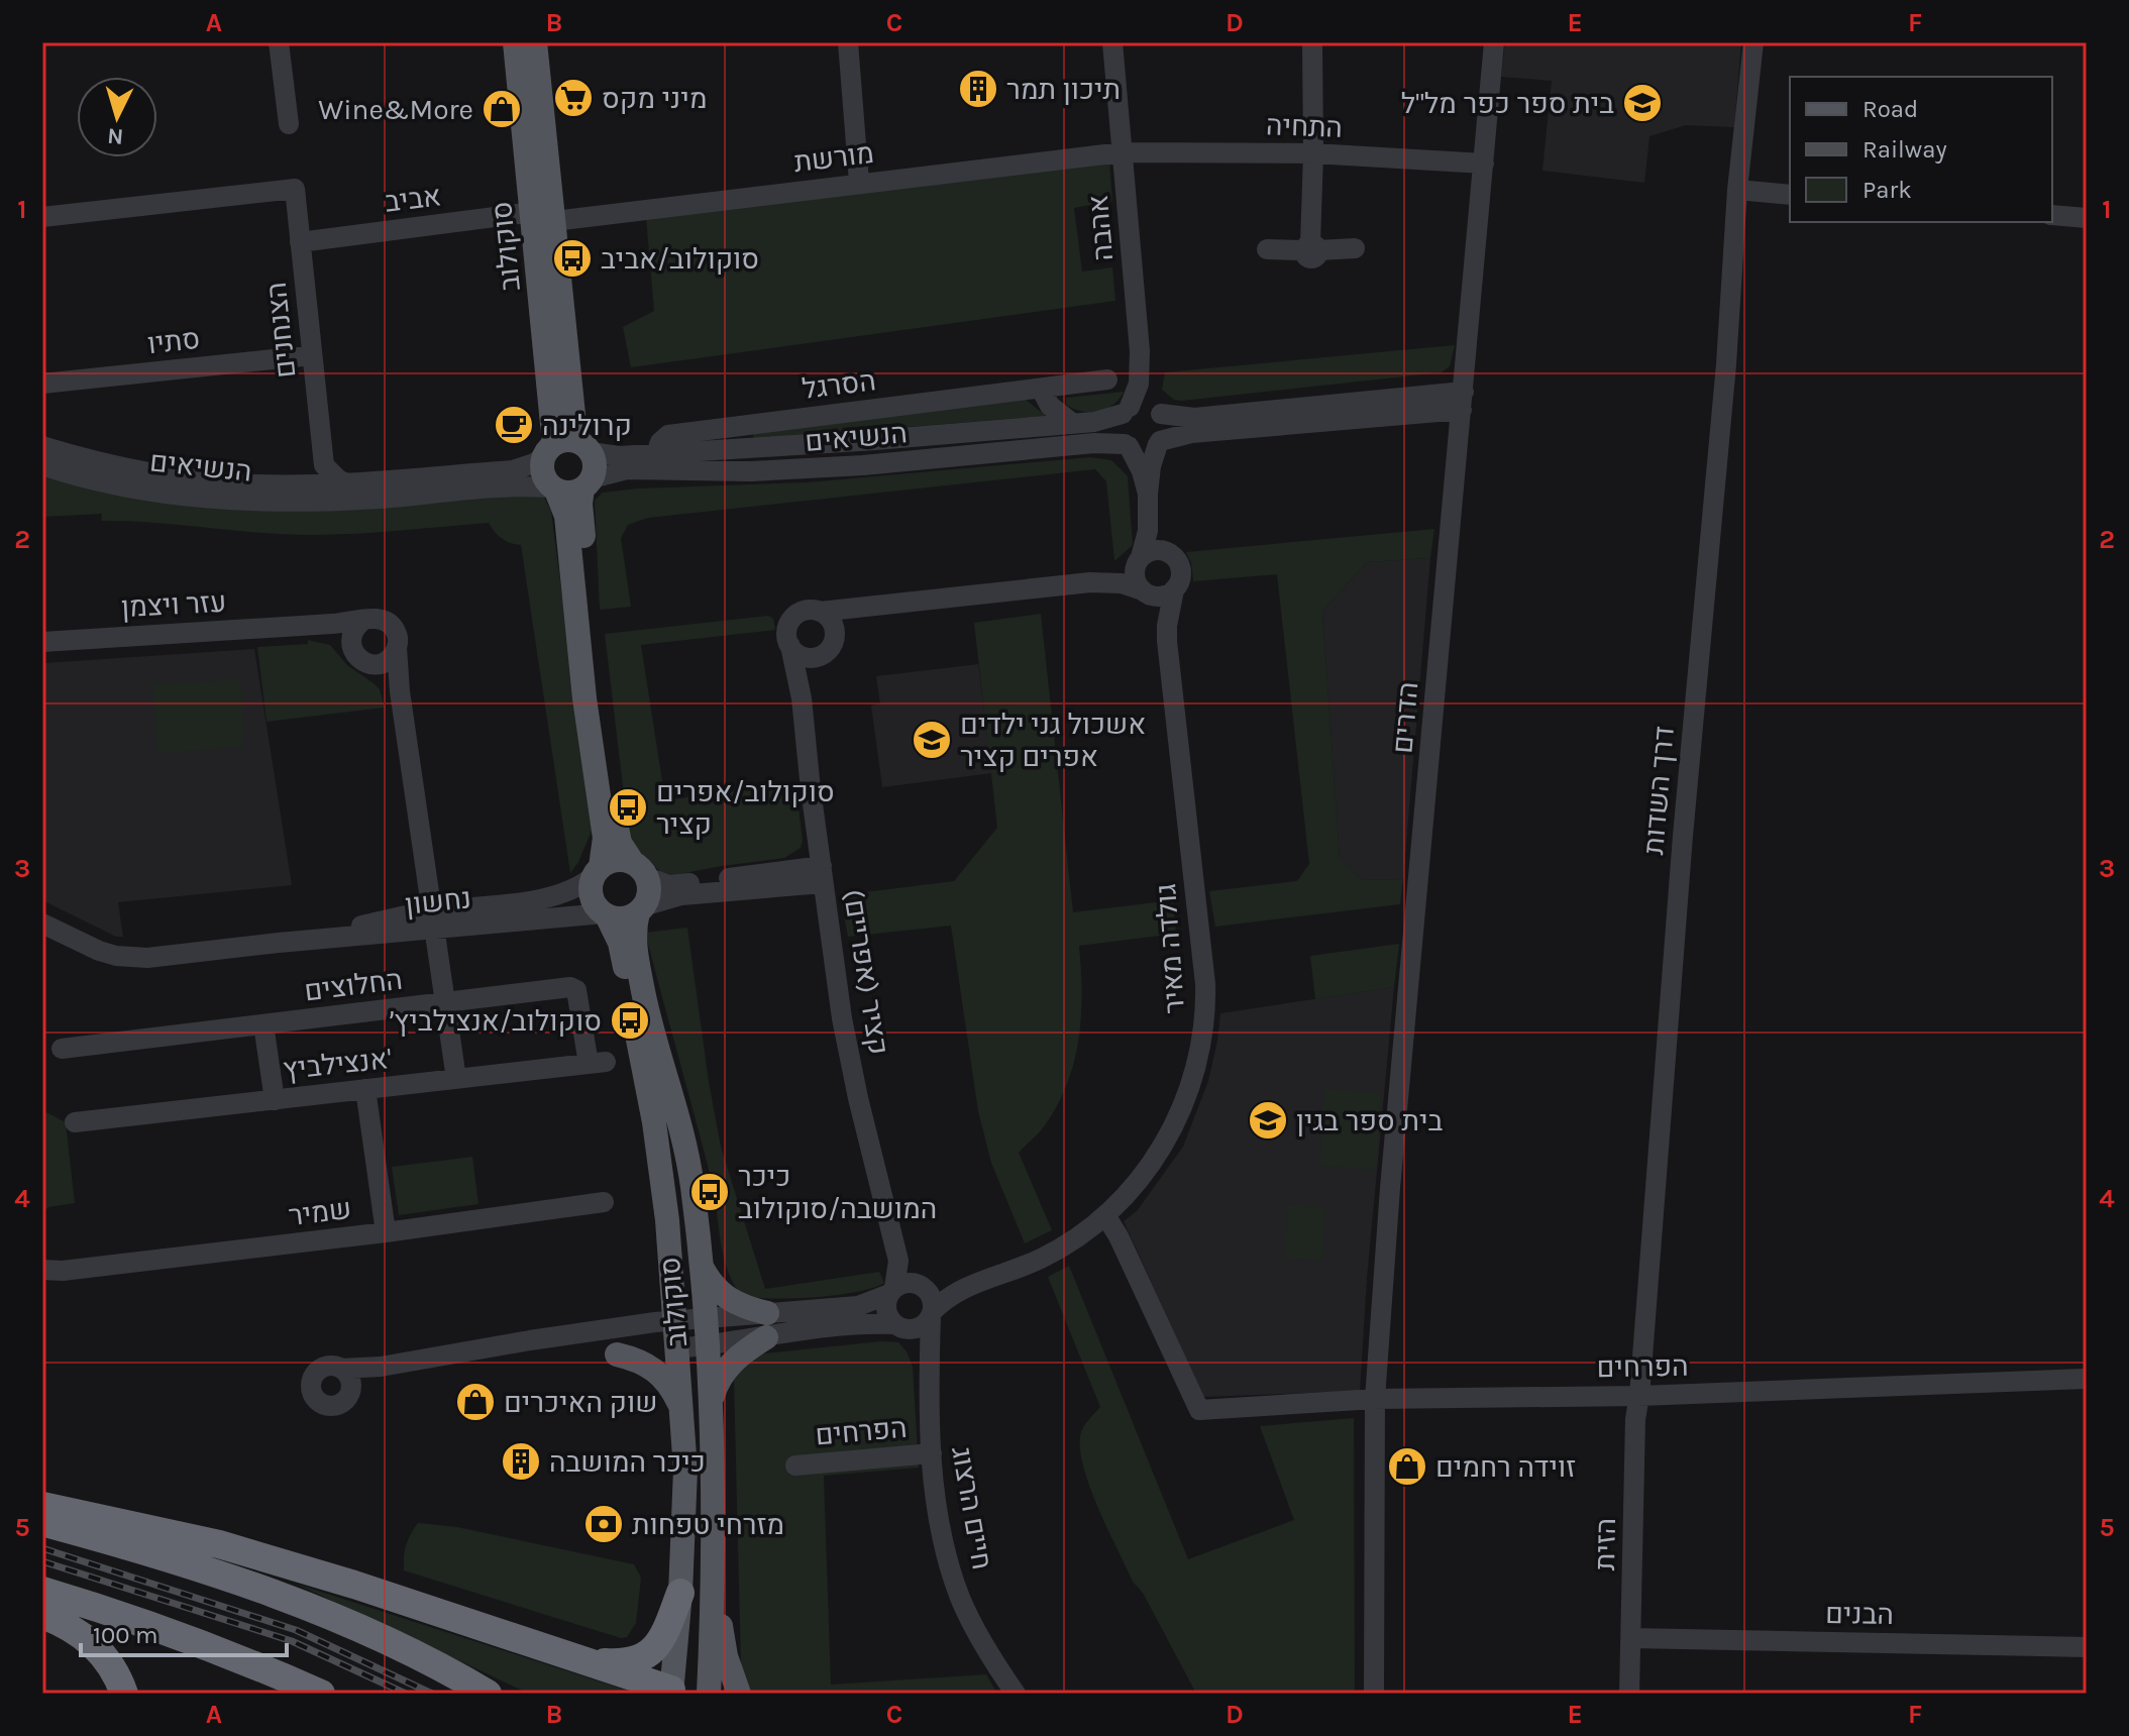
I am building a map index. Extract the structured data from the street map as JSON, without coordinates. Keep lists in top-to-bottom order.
{
  "streets": {
    "main road": ["סוקולוב"],
    "street": [
      "התחיה",
      "מורשת",
      "אביב",
      "אהבה",
      "הצנחנים",
      "סתיו",
      "הסרגל",
      "הנשיאים",
      "עזר ויצמן",
      "הדרים",
      "דרך השדות",
      "נחשון",
      "גולדה מאיר",
      "קציר (אפריים)",
      "החלוצים",
      "אנצילביץ'",
      "שמיר",
      "הפרחים",
      "חיים הרצוג",
      "הזית",
      "הבנים"
    ]
  },
  "crossings": [
    ["התחיה", "מורשת"],
    ["התחיה", "אהבה"],
    ["התחיה", "הדרים"],
    ["מורשת", "אביב"],
    ["מורשת", "אהבה"],
    ["מורשת", "סוקולוב"],
    ["אביב", "סוקולוב"],
    ["אביב", "הצנחנים"],
    ["אהבה", "הנשיאים"],
    ["סוקולוב", "הנשיאים"],
    ["סוקולוב", "נחשון"],
    ["הצנחנים", "סתיו"],
    ["הסרגל", "הנשיאים"],
    ["הדרים", "הפרחים"],
    ["דרך השדות", "הפרחים"],
    ["דרך השדות", "הזית"],
    ["גולדה מאיר", "קציר (אפריים)"],
    ["גולדה מאיר", "הפרחים"],
    ["גולדה מאיר", "חיים הרצוג"],
    ["קציר (אפריים)", "חיים הרצוג"],
    ["החלוצים", "אנצילביץ'"],
    ["הפרחים", "חיים הרצוג"],
    ["הפרחים", "הזית"],
    ["הזית", "הבנים"]
  ],
  "places": {
    "building": ["תיכון תמר", "כיכר המושבה"],
    "supermarket": ["מיני מקס"],
    "school or university": ["בית ספר כפר מל\"ל", "אשכול גני ילדים אפרים קציר", "בית ספר בגין"],
    "shop": ["Wine&More", "שוק האיכרים", "זוידה רחמים"],
    "bus stop": [
      "סוקולוב/אביב",
      "סוקולוב/אפרים קציר",
      "סוקולוב/אנצילביץ׳",
      "כיכר המושבה/סוקולוב"
    ],
    "cafe": ["קרולינה"],
    "bank": ["מזרחי טפחות"]
  },
  "legend": ["Road", "Railway", "Park"],
  "scale_bar": "100 m",
  "north": "bottom",
  "grid": {
    "columns": [
      "A",
      "B",
      "C",
      "D",
      "E",
      "F"
    ],
    "rows": [
      "1",
      "2",
      "3",
      "4",
      "5"
    ]
  }
}
